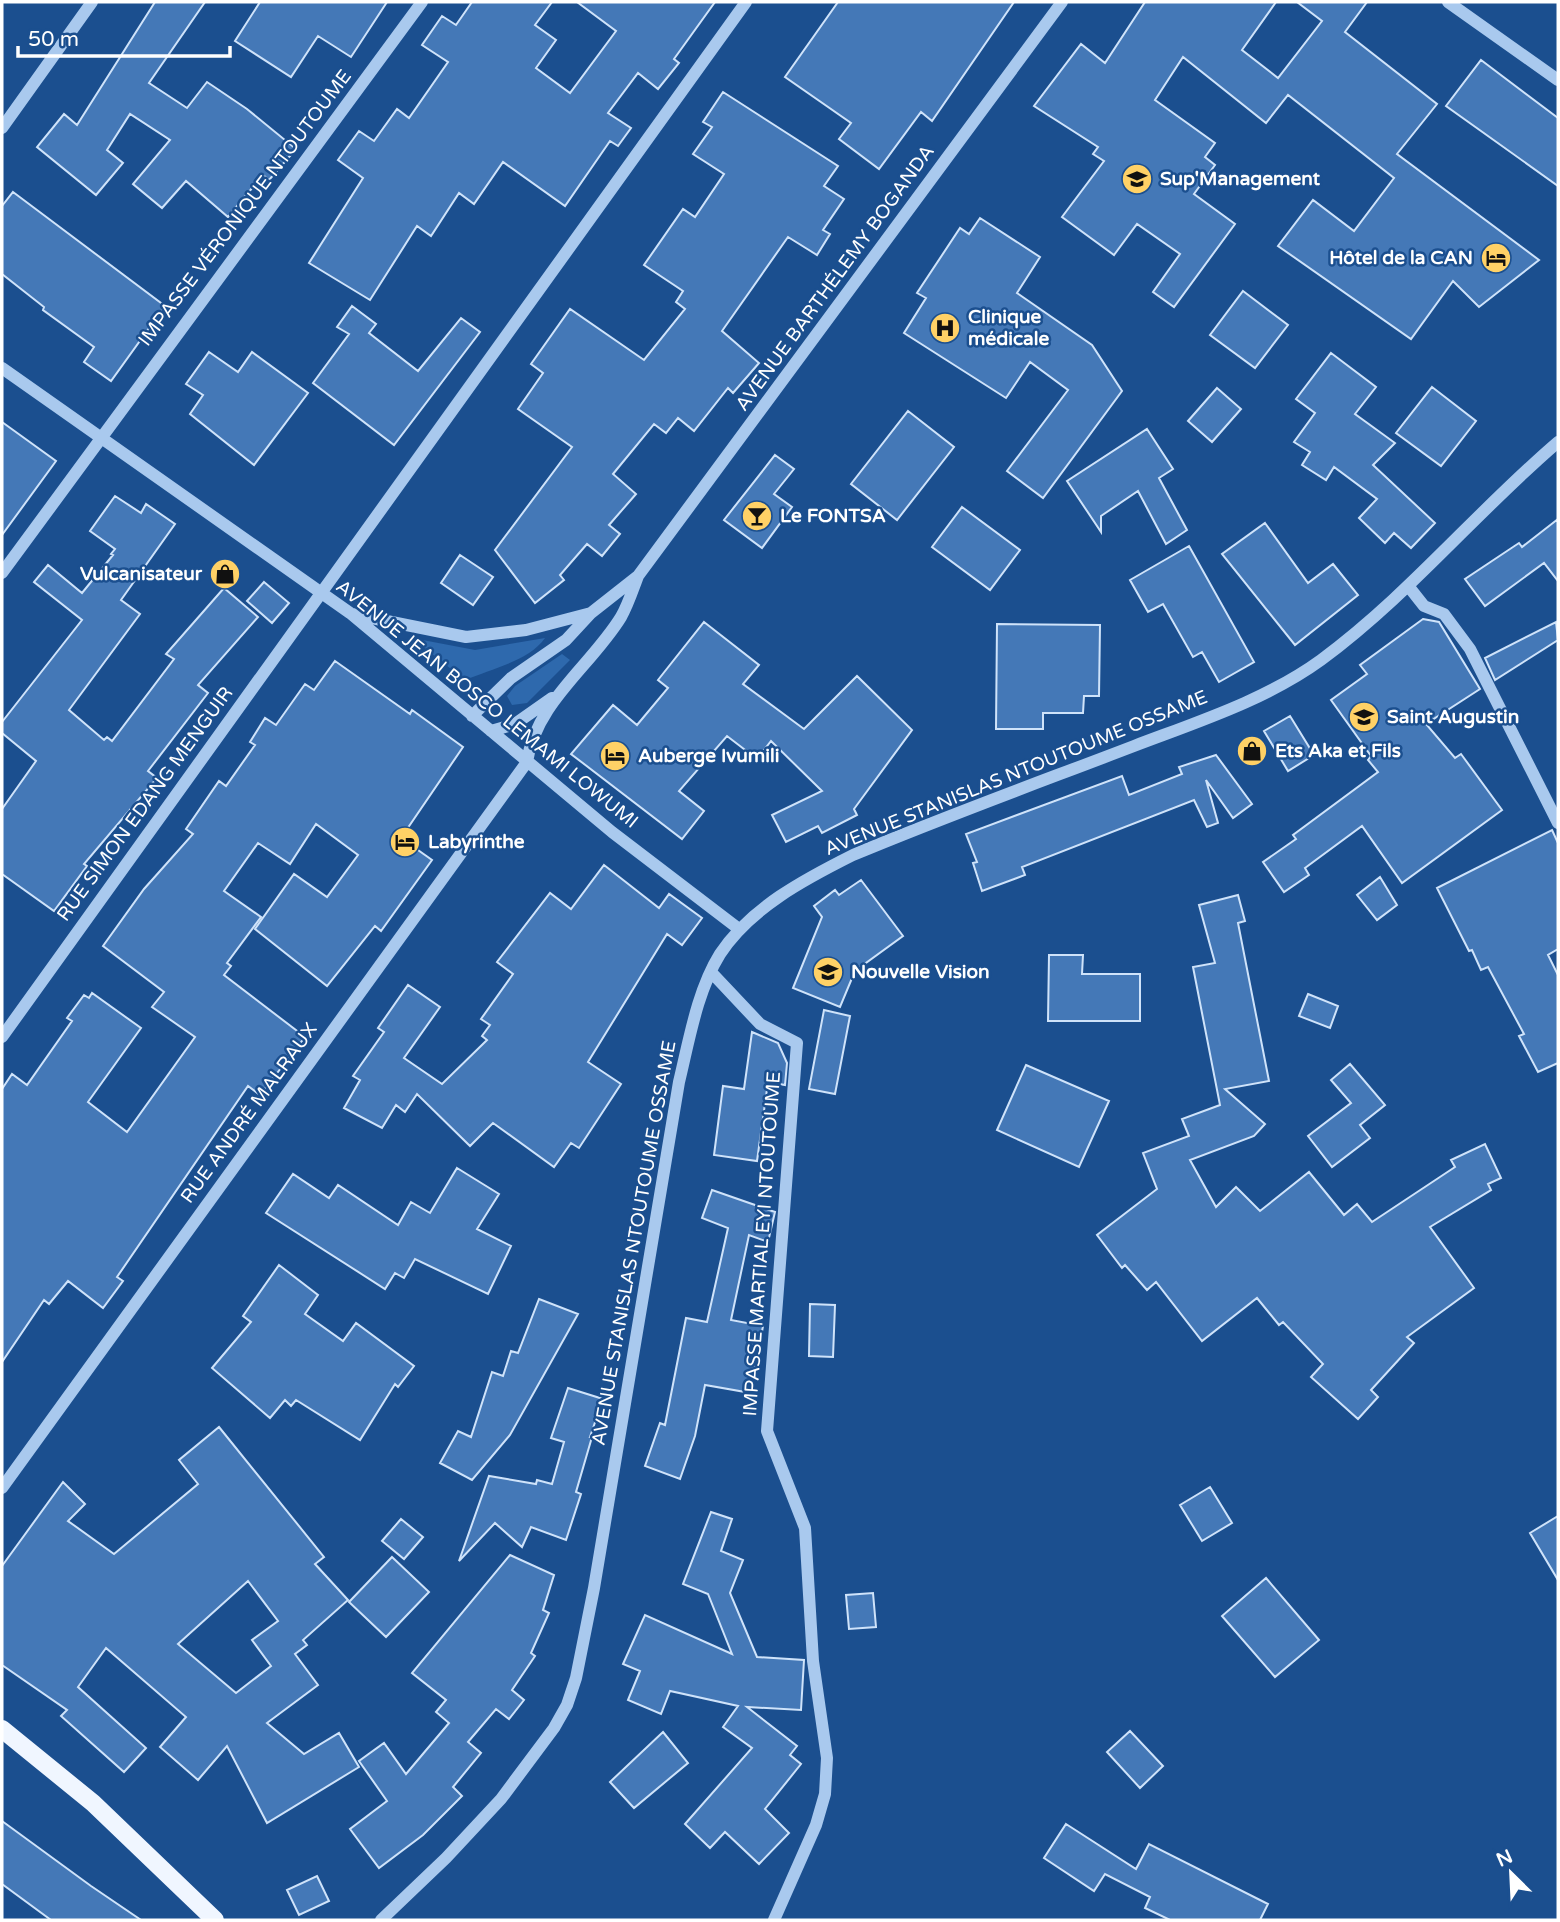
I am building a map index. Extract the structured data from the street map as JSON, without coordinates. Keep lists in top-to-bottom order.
{
  "streets": {
    "street": [
      "IMPASSE VÉRONIQUE NTOUTOUME",
      "AVENUE BARTHÉLEMY BOGANDA",
      "AVENUE JEAN BOSCO LEMAMI LOWUMI",
      "AVENUE STANISLAS NTOUTOUME OSSAME",
      "RUE SIMON EDANG MENGUIR",
      "RUE ANDRÉ MALRAUX",
      "IMPASSE MARTIAL EYI NTOUTOUME"
    ]
  },
  "crossings": [
    ["IMPASSE VÉRONIQUE NTOUTOUME", "AVENUE JEAN BOSCO LEMAMI LOWUMI"],
    ["AVENUE JEAN BOSCO LEMAMI LOWUMI", "AVENUE STANISLAS NTOUTOUME OSSAME"],
    ["AVENUE JEAN BOSCO LEMAMI LOWUMI", "RUE SIMON EDANG MENGUIR"],
    ["AVENUE JEAN BOSCO LEMAMI LOWUMI", "RUE ANDRÉ MALRAUX"],
    ["AVENUE STANISLAS NTOUTOUME OSSAME", "IMPASSE MARTIAL EYI NTOUTOUME"]
  ],
  "places": {
    "school or university": ["Sup'Management", "Saint Augustin", "Nouvelle Vision"],
    "hotel": ["Hôtel de la CAN", "Auberge Ivumili", "Labyrinthe"],
    "hospital": ["Clinique médicale"],
    "bar": ["Le FONTSA"],
    "shop": ["Vulcanisateur", "Ets Aka et Fils"]
  },
  "scale_bar": "50 m",
  "north": "top left"
}
